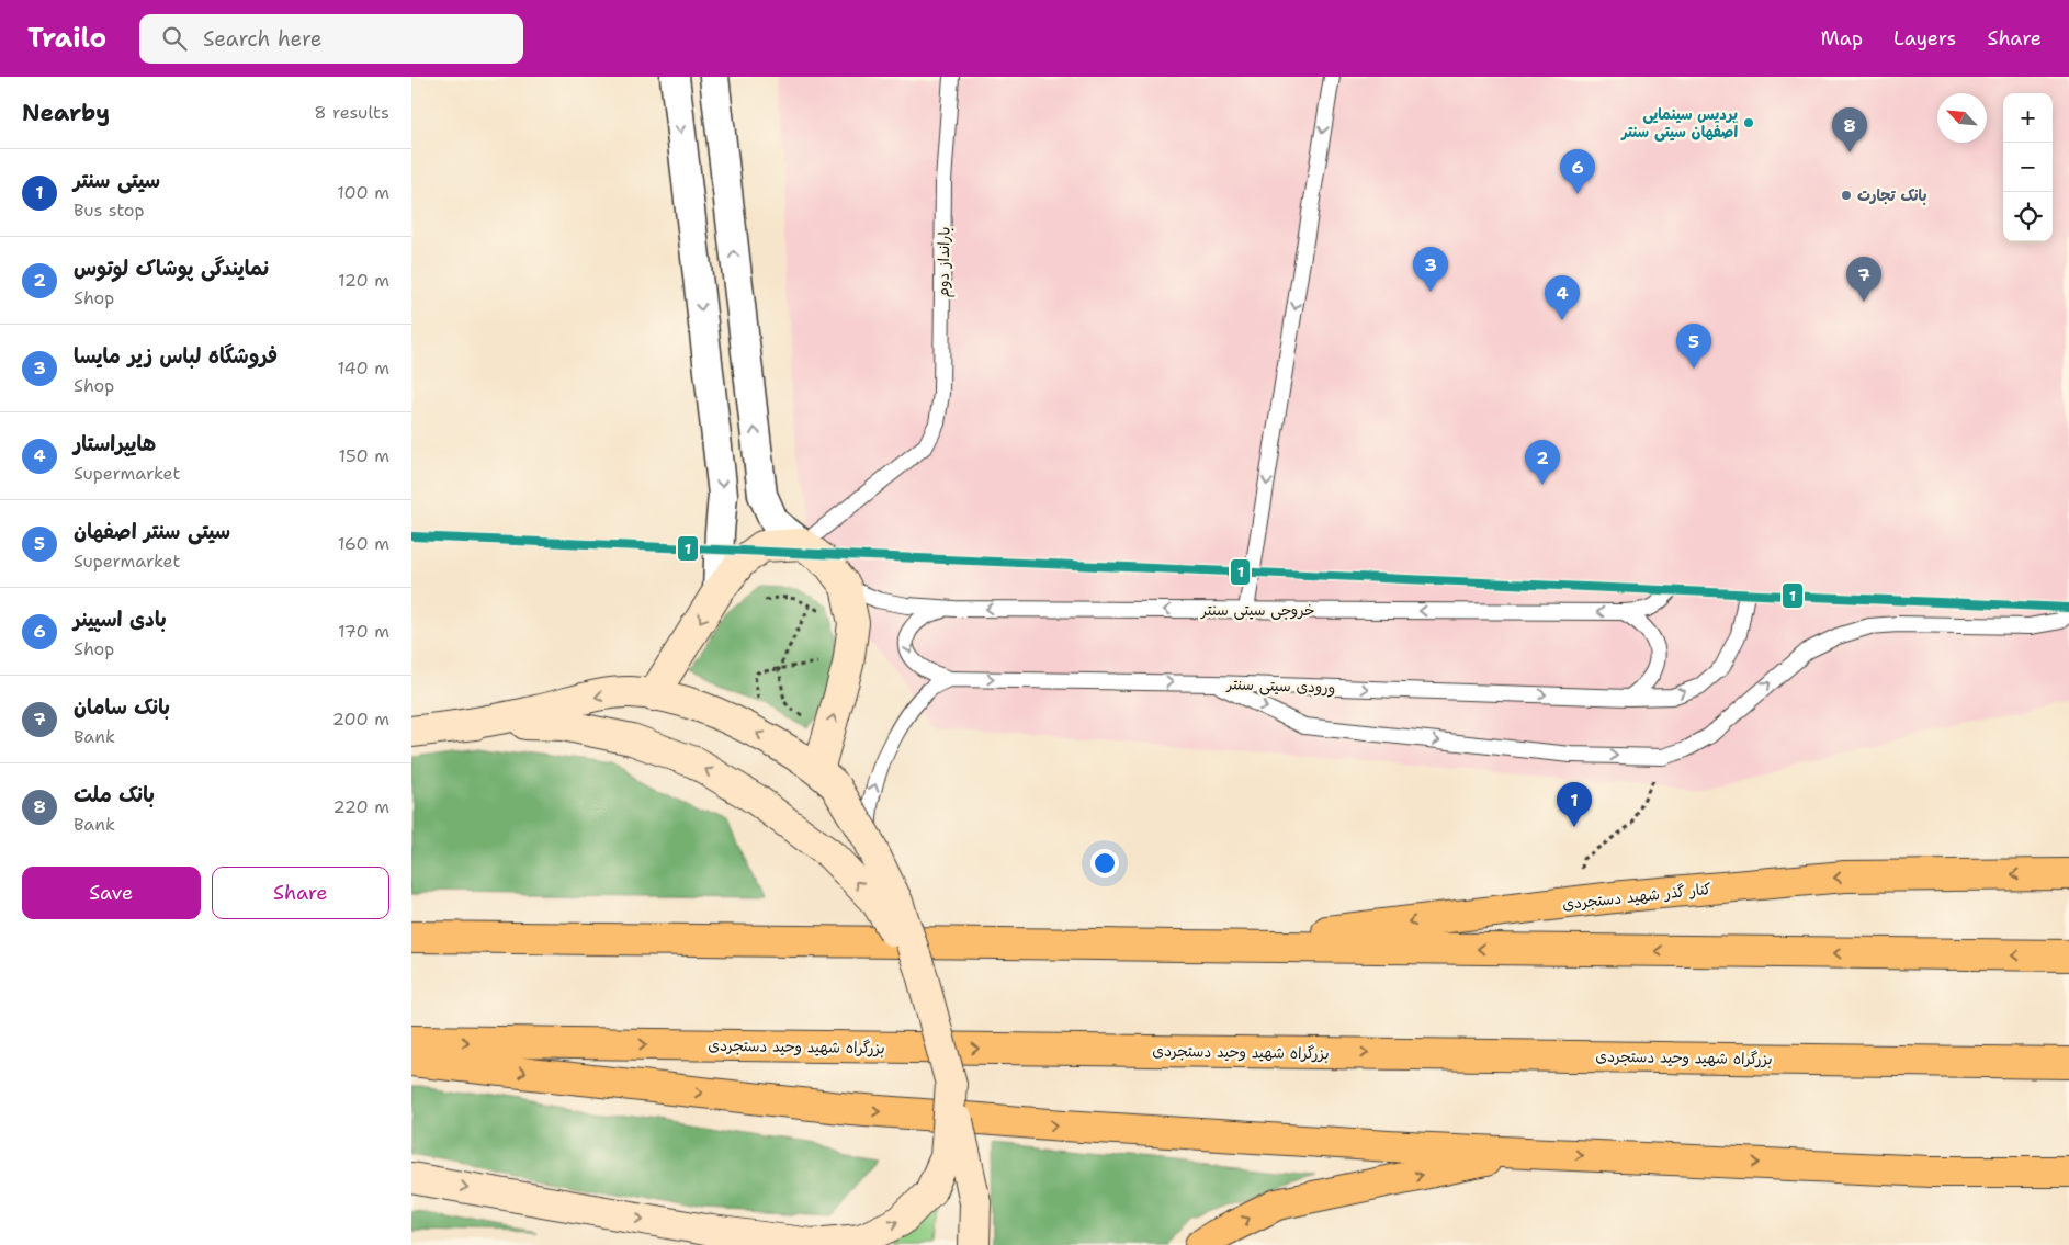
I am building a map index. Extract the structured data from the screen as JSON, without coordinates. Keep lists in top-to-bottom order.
{
  "streets": {
    "highway": ["کنار گذر شهید دستجردی", "بزرگراه شهید وحید دستجردی"],
    "lane": ["بارانداز دوم", "خروجی سیتی سنتر", "ورودی سیتی سنتر"]
  },
  "places": ["پردیس سینمایی اصفهان سیتی سنتر", "بانک تجارت"],
  "lines": ["transit line 1"],
  "north": "top left",
  "page": {
    "header": "Trailo",
    "search": "Search here",
    "nav": ["Map", "Layers", "Share"],
    "heading": ["Nearby", "8 results"],
    "map_buttons": ["+", "−"],
    "pins": [
      "8",
      "6",
      "3",
      "7",
      "4",
      "5",
      "2",
      "1"
    ],
    "list": [
      {
        "mark": "1",
        "name": "سیتی سنتر",
        "note": "Bus stop",
        "value": "100 m"
      },
      {
        "mark": "2",
        "name": "نمایندگی پوشاک لوتوس",
        "note": "Shop",
        "value": "120 m"
      },
      {
        "mark": "3",
        "name": "فروشگاه لباس زیر مایسا",
        "note": "Shop",
        "value": "140 m"
      },
      {
        "mark": "4",
        "name": "هایپراستار",
        "note": "Supermarket",
        "value": "150 m"
      },
      {
        "mark": "5",
        "name": "سیتی سنتر اصفهان",
        "note": "Supermarket",
        "value": "160 m"
      },
      {
        "mark": "6",
        "name": "بادی اسپینر",
        "note": "Shop",
        "value": "170 m"
      },
      {
        "mark": "7",
        "name": "بانک سامان",
        "note": "Bank",
        "value": "200 m"
      },
      {
        "mark": "8",
        "name": "بانک ملت",
        "note": "Bank",
        "value": "220 m"
      }
    ],
    "buttons": ["Save", "Share"]
  }
}
